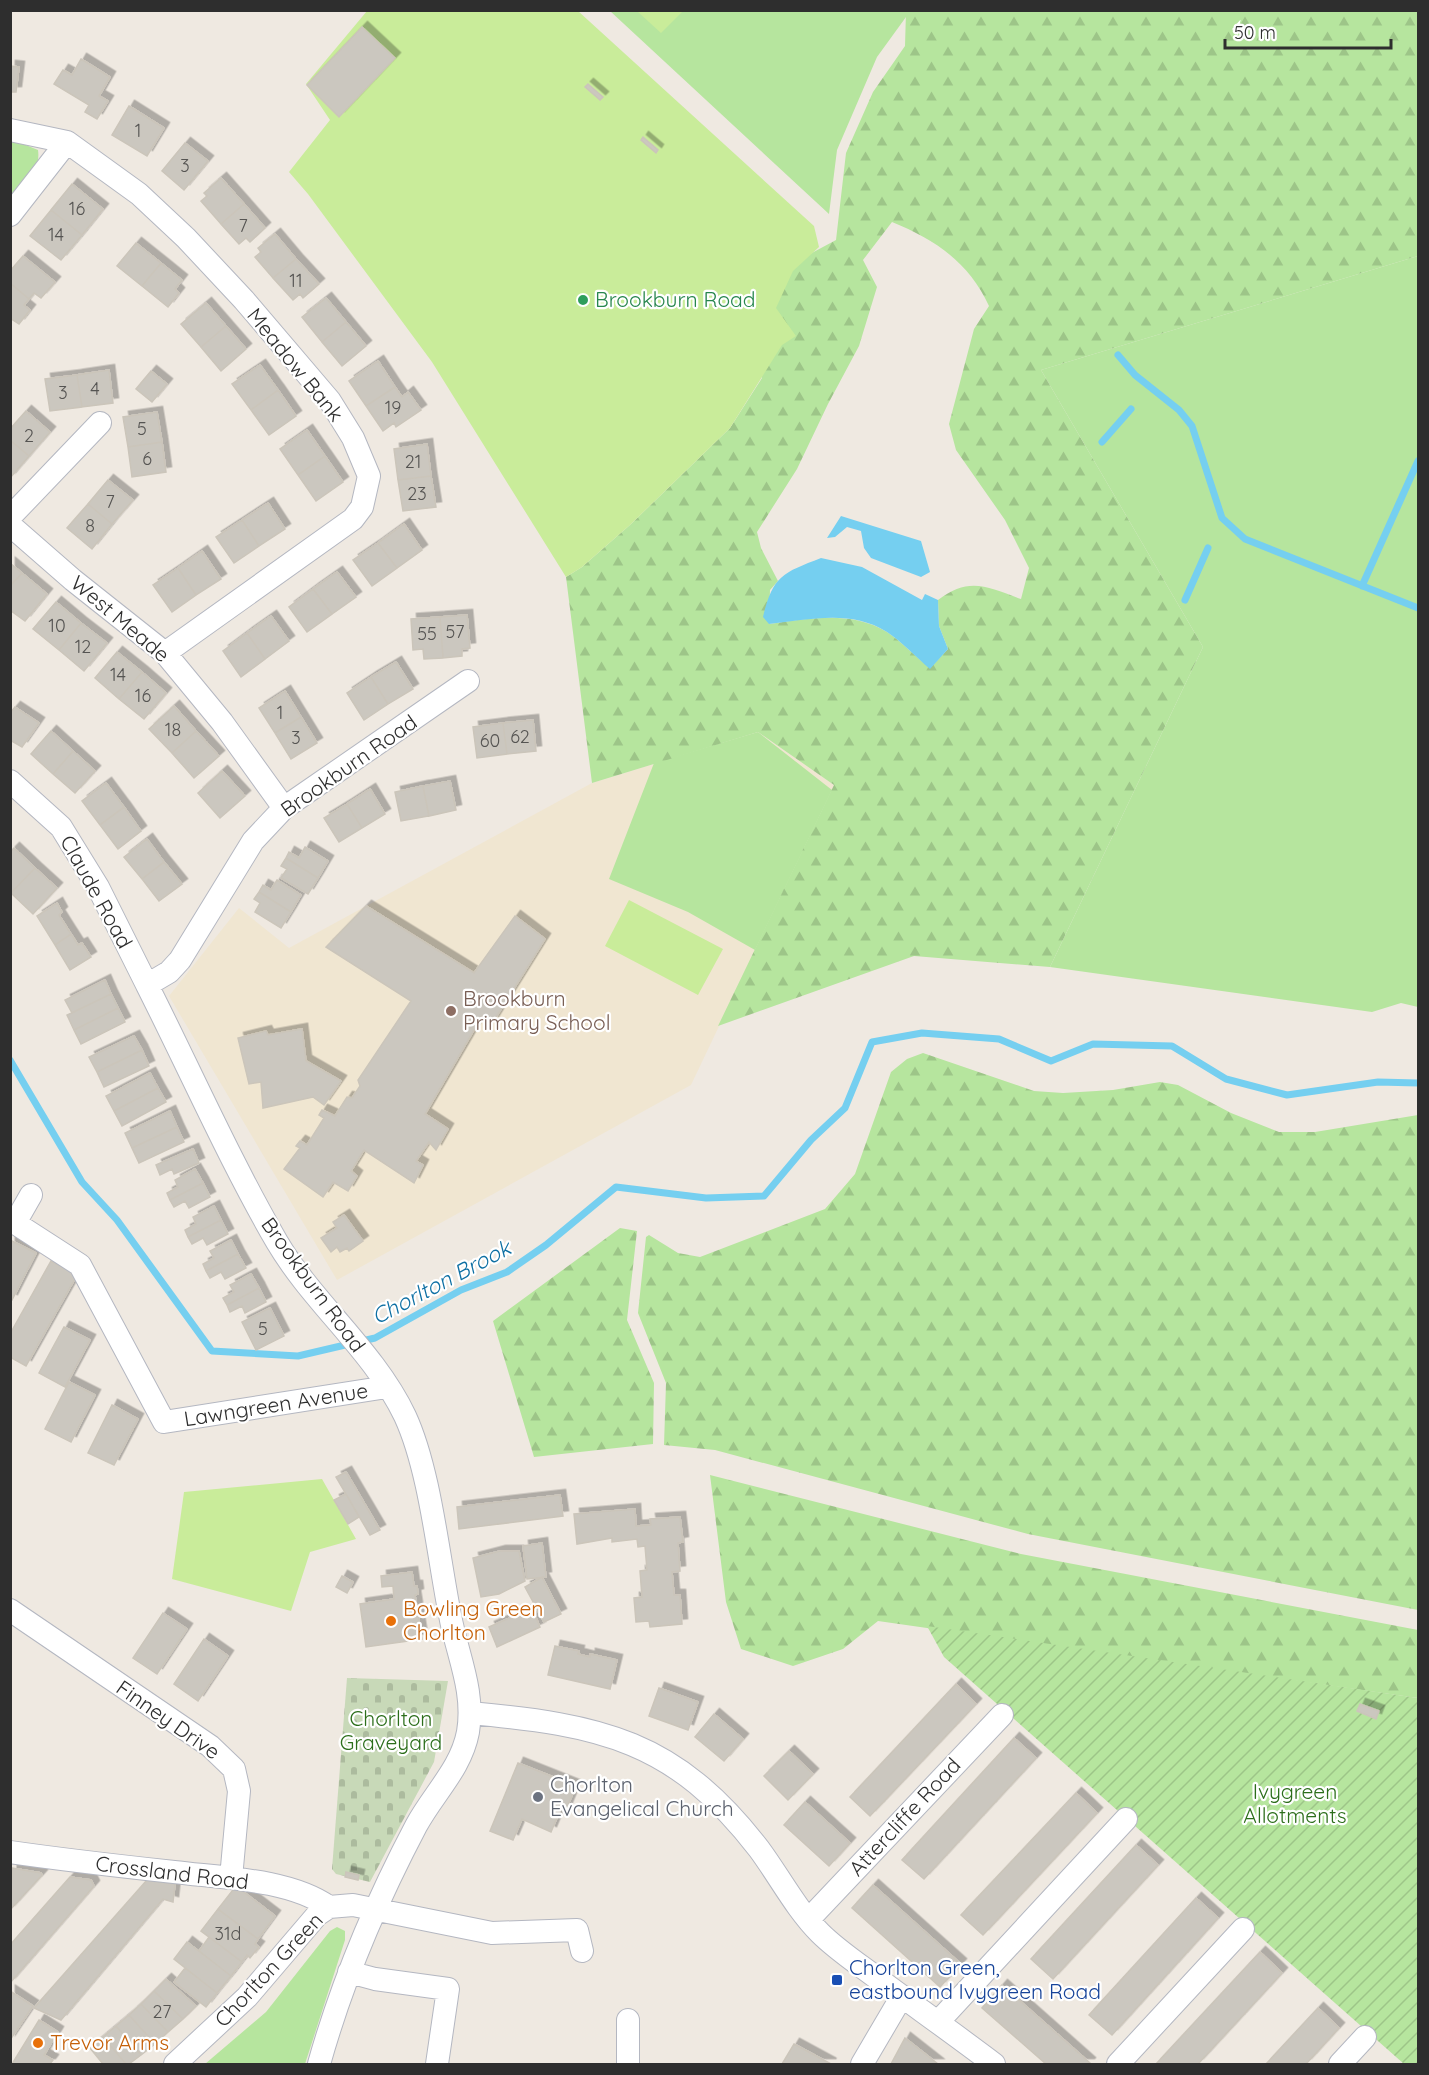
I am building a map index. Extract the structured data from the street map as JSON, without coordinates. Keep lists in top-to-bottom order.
{
  "streets": {
    "street": [
      "Meadow Bank",
      "West Meade",
      "Brookburn Road",
      "Claude Road",
      "Lawngreen Avenue",
      "Finney Drive",
      "Attercliffe Road",
      "Crossland Road",
      "Chorlton Green"
    ]
  },
  "crossings": [
    ["Meadow Bank", "West Meade"],
    ["West Meade", "Brookburn Road"],
    ["Brookburn Road", "Claude Road"],
    ["Brookburn Road", "Lawngreen Avenue"],
    ["Brookburn Road", "Chorlton Green"],
    ["Finney Drive", "Crossland Road"],
    ["Crossland Road", "Chorlton Green"]
  ],
  "water": ["Chorlton Brook"],
  "parks": ["Chorlton Graveyard", "Ivygreen Allotments"],
  "places": {
    "other": [
      "Brookburn Road",
      "Brookburn Primary School",
      "Bowling Green Chorlton",
      "Chorlton Evangelical Church",
      "Trevor Arms"
    ],
    "transit": ["Chorlton Green, eastbound Ivygreen Road"]
  },
  "house_numbers": [
    "1",
    "3",
    "16",
    "7",
    "14",
    "11",
    "4",
    "3",
    "19",
    "5",
    "2",
    "6",
    "21",
    "23",
    "7",
    "8",
    "10",
    "57",
    "55",
    "12",
    "14",
    "16",
    "1",
    "18",
    "62",
    "3",
    "60",
    "5",
    "31d",
    "27"
  ],
  "scale_bar": "50 m"
}
